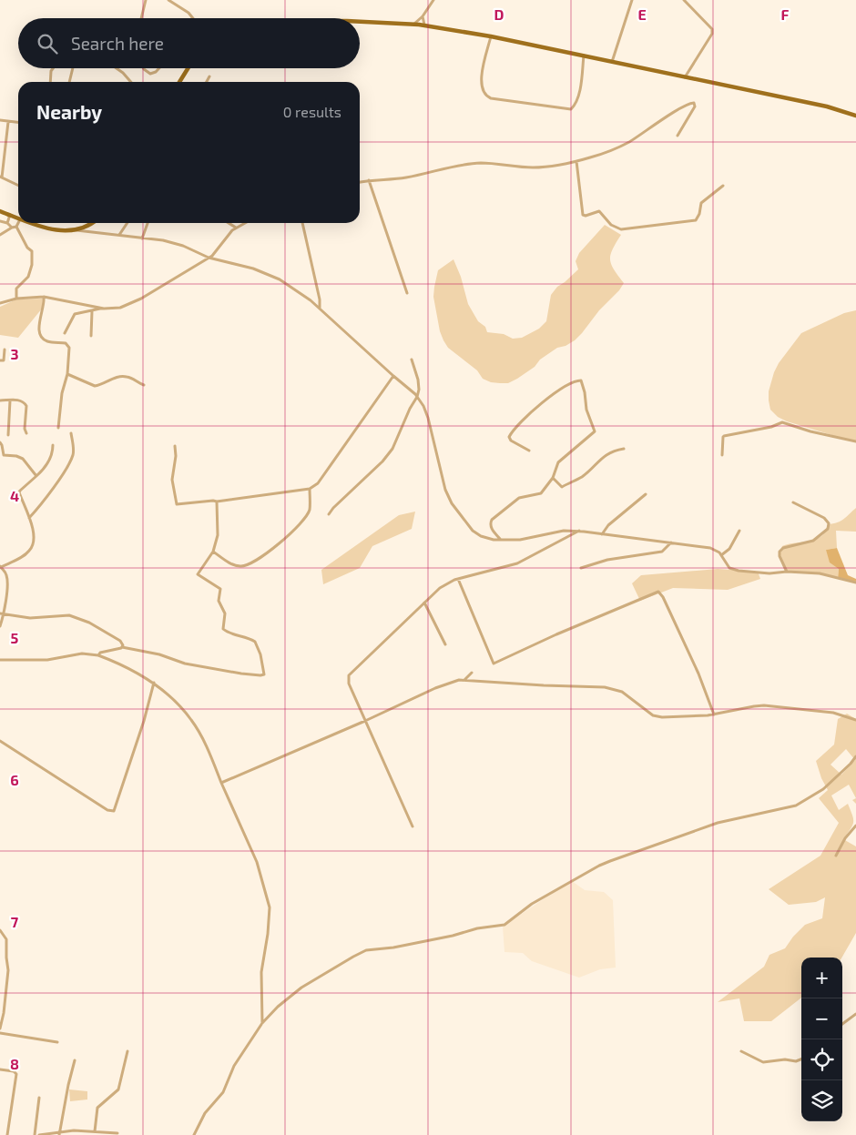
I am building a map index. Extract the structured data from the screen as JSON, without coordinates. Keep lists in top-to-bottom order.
{
  "page": {
    "search": "Search here",
    "heading": ["Nearby", "0 results"],
    "map_buttons": ["+", "−"]
  },
  "grid": {
    "columns": ["D", "E", "F"],
    "rows": [
      "3",
      "4",
      "5",
      "6",
      "7",
      "8"
    ]
  }
}
